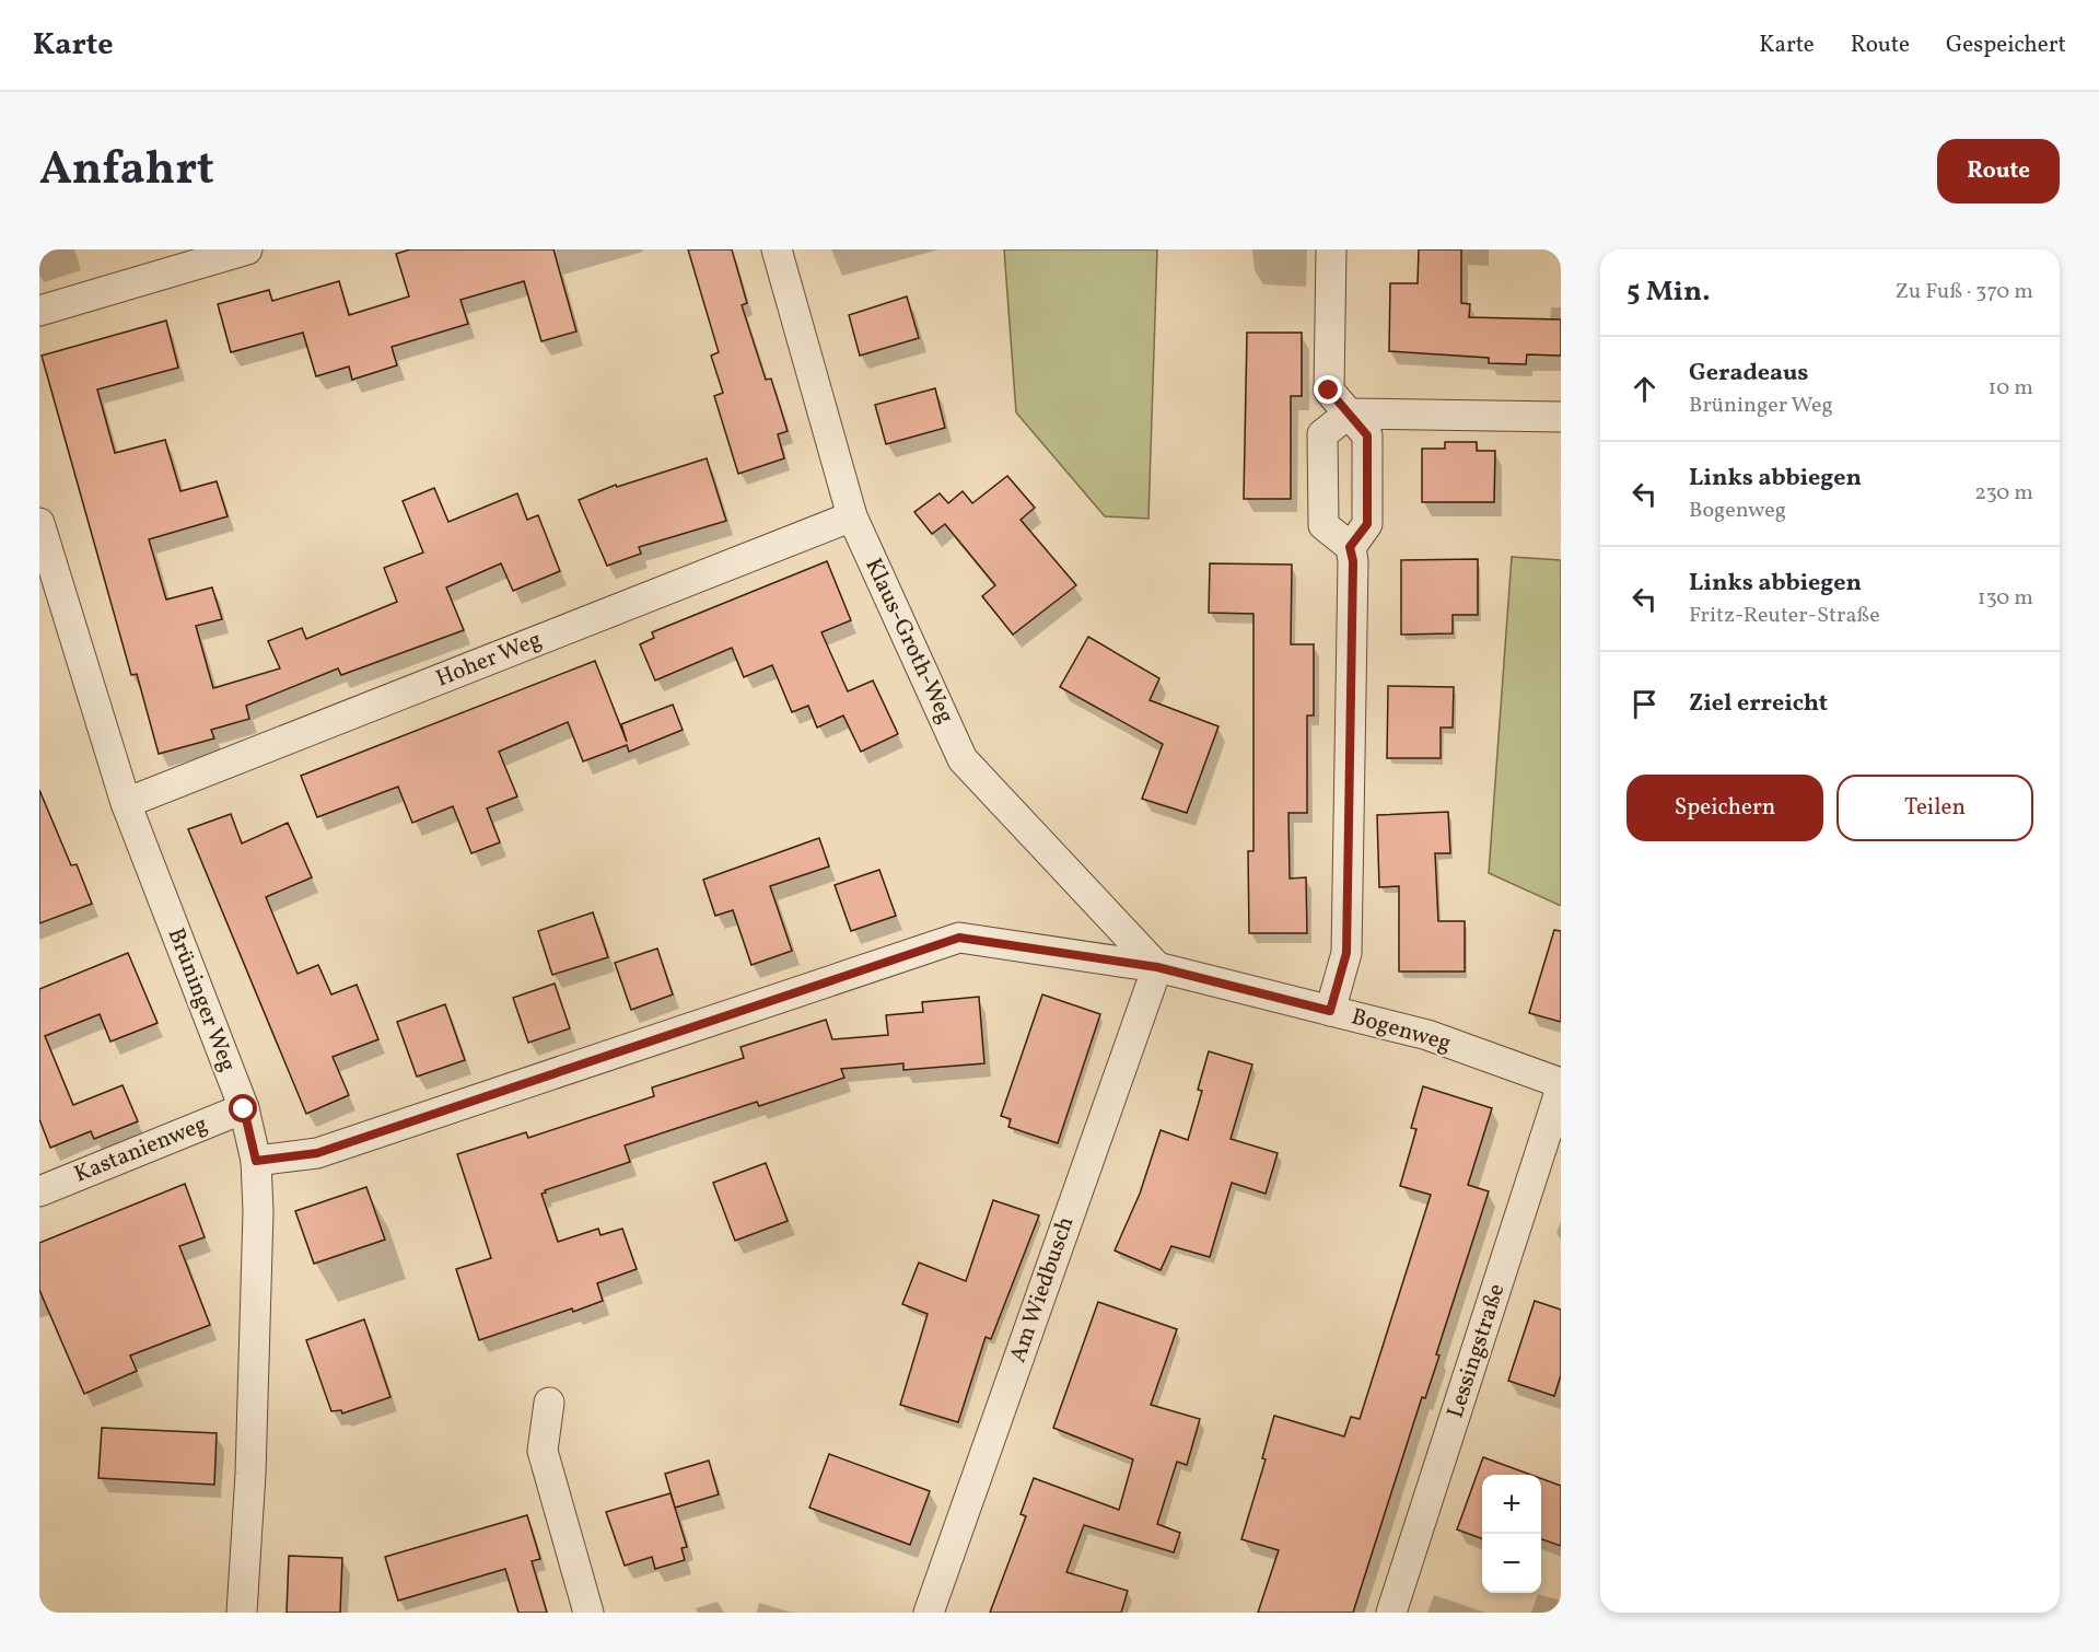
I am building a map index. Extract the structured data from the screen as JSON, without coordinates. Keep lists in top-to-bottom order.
{
  "streets": {
    "street": [
      "Klaus-Groth-Weg",
      "Hoher Weg",
      "Brüninger Weg",
      "Bogenweg",
      "Kastanienweg",
      "Am Wiedbusch",
      "Lessingstraße"
    ]
  },
  "crossings": [
    ["Klaus-Groth-Weg", "Hoher Weg"],
    ["Klaus-Groth-Weg", "Bogenweg"],
    ["Klaus-Groth-Weg", "Am Wiedbusch"],
    ["Hoher Weg", "Brüninger Weg"],
    ["Brüninger Weg", "Bogenweg"],
    ["Brüninger Weg", "Kastanienweg"],
    ["Bogenweg", "Am Wiedbusch"]
  ],
  "page": {
    "header": "Karte",
    "nav": ["Karte", "Route", "Gespeichert"],
    "title": "Anfahrt",
    "buttons": [
      "Route",
      ["Speichern", "Teilen"]
    ],
    "heading": ["5 Min.", "Zu Fuß · 370 m"],
    "list": [
      ["Geradeaus", "Brüninger Weg", "10 m"],
      ["Links abbiegen", "Bogenweg", "230 m"],
      ["Links abbiegen", "Fritz-Reuter-Straße", "130 m"],
      "Ziel erreicht"
    ],
    "map_buttons": ["+", "−"]
  }
}
